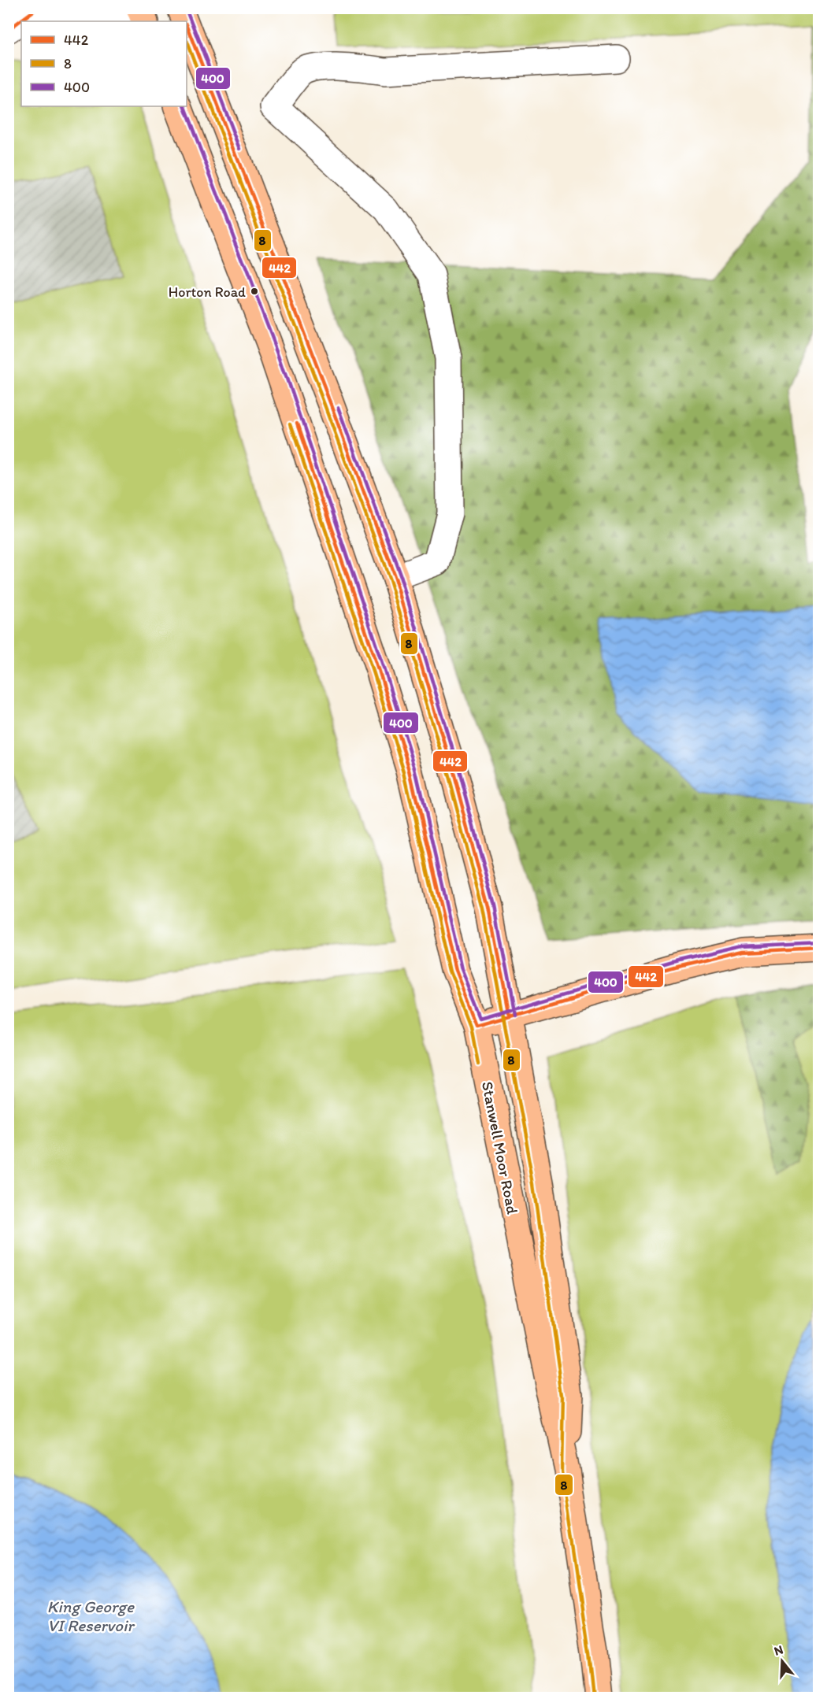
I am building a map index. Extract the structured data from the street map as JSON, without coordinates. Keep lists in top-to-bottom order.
{
  "streets": {
    "main road": ["Stanwell Moor Road"]
  },
  "water": ["King George VI Reservoir"],
  "places": ["Horton Road"],
  "lines": ["transit line 442", "transit line 400", "transit line 8"],
  "legend": ["442", "8", "400"],
  "north": "top"
}
